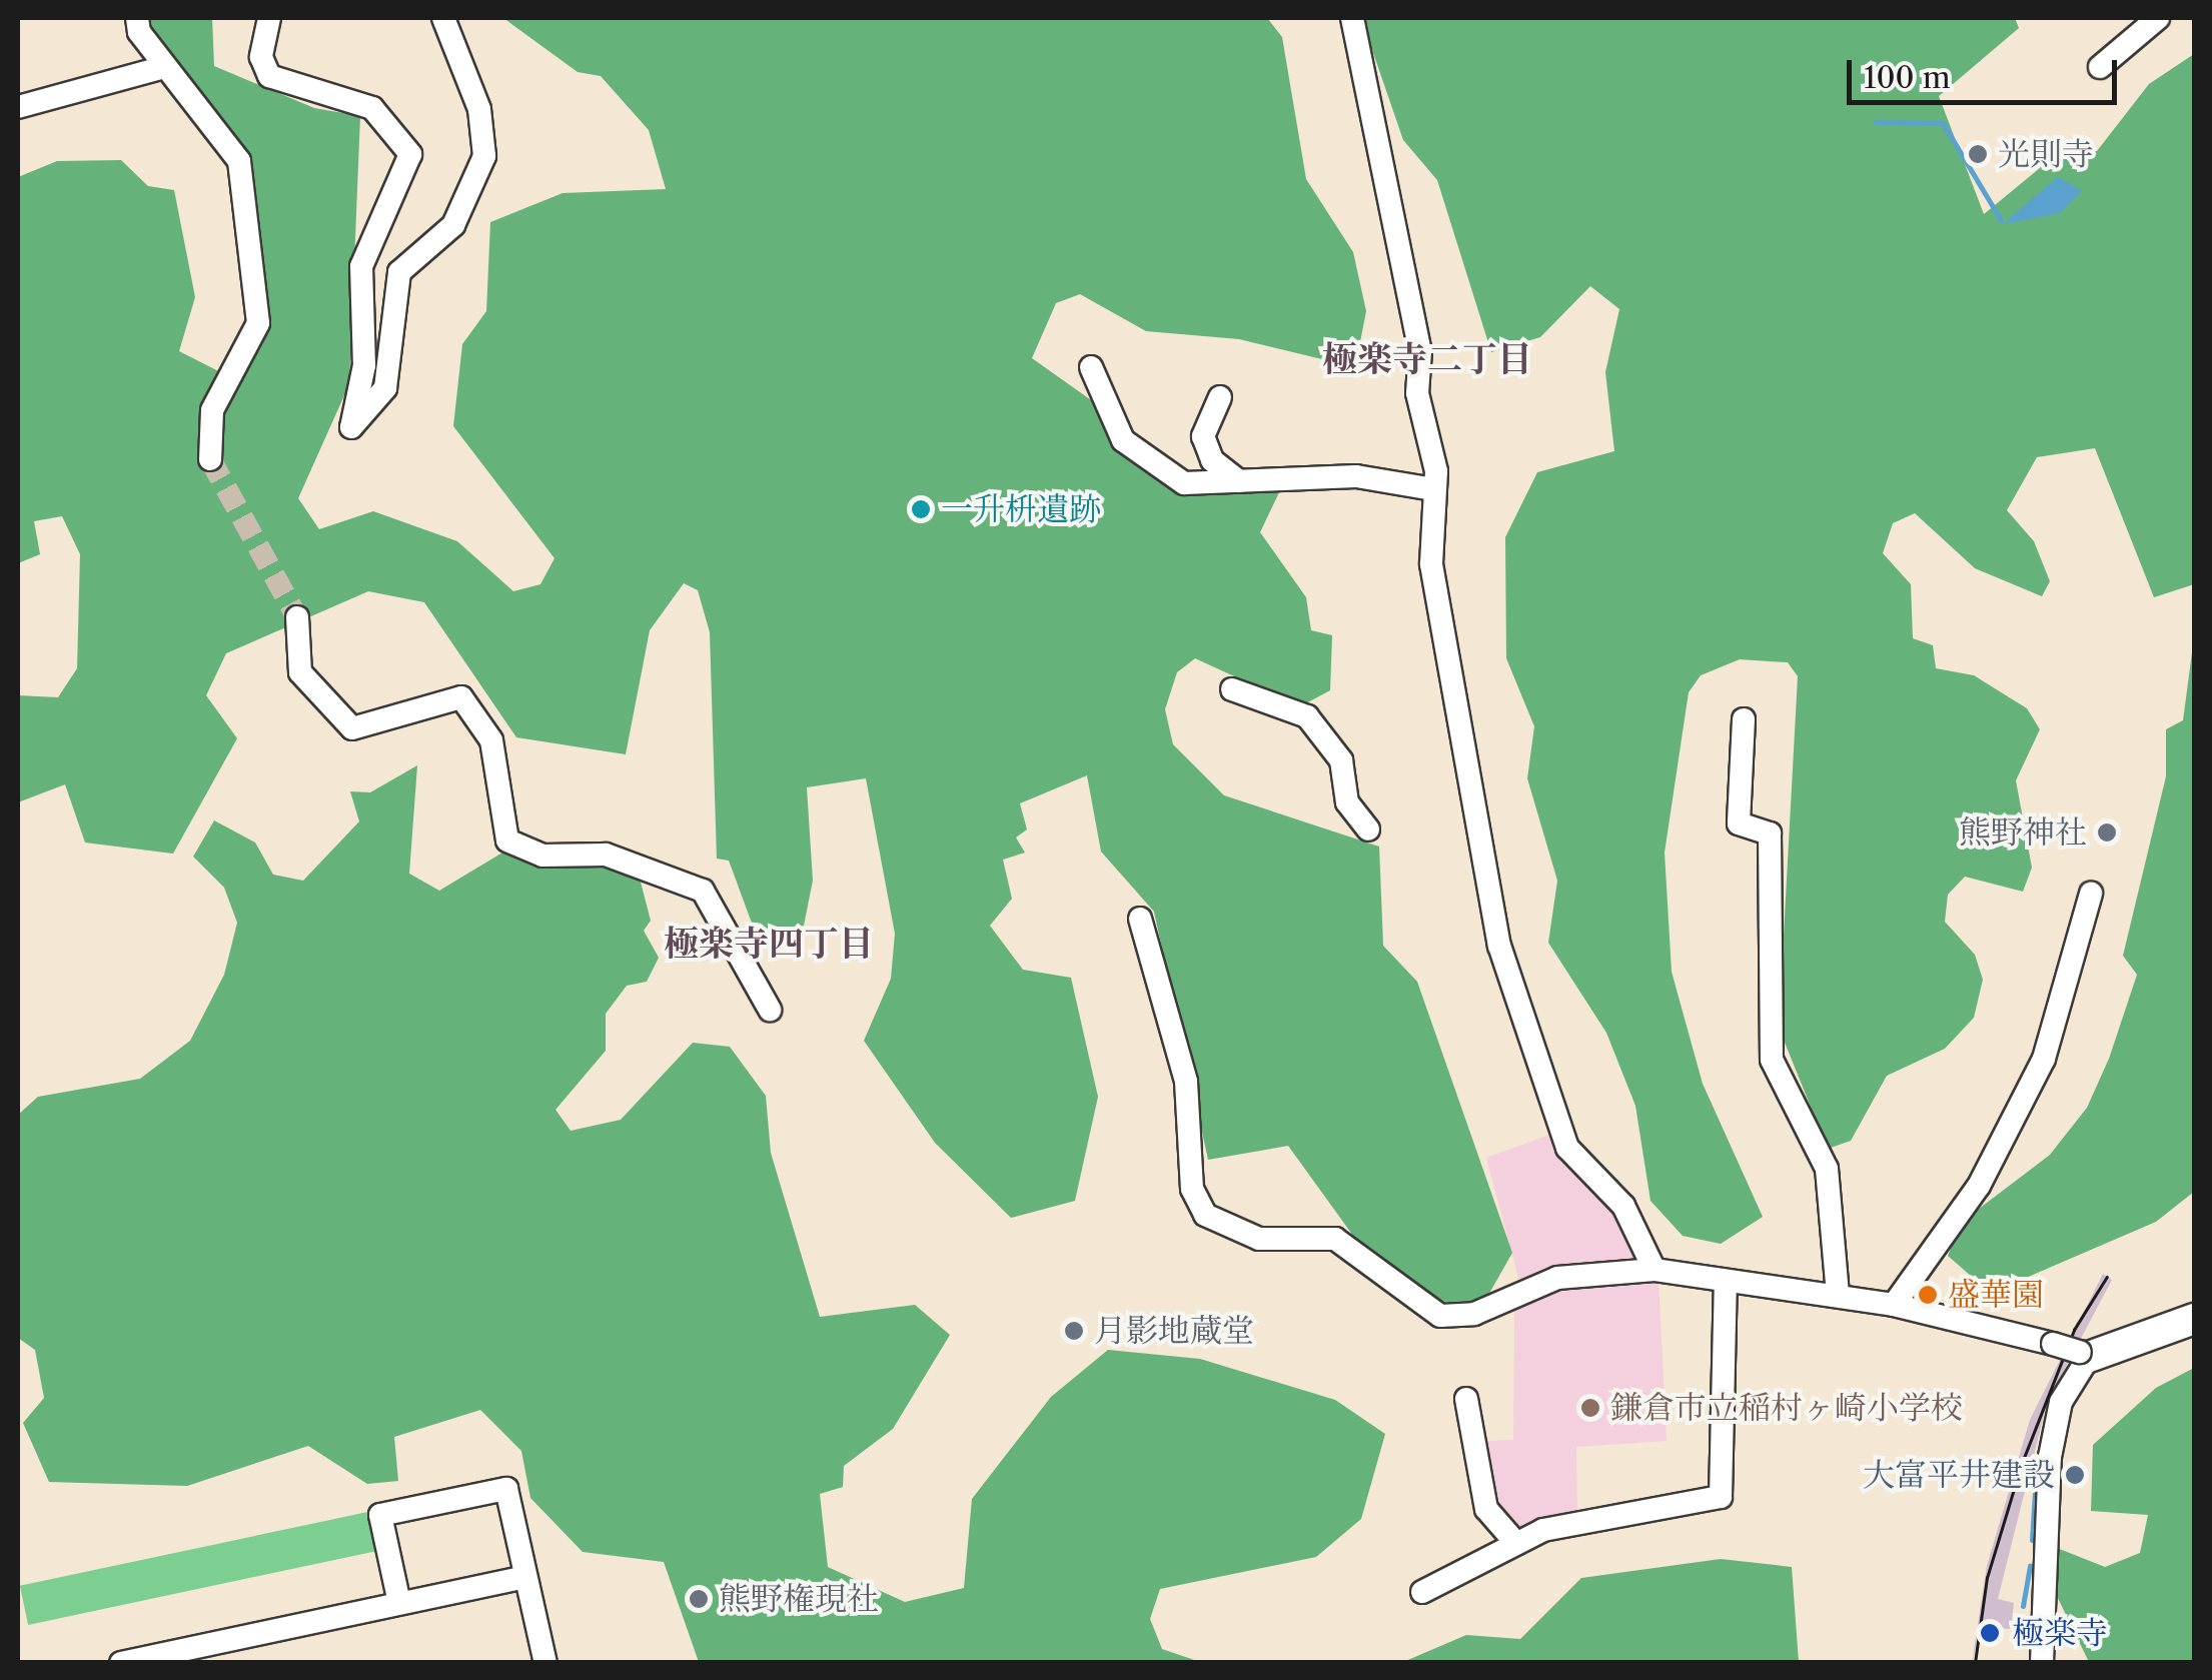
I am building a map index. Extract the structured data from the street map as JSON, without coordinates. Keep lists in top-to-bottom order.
{
  "districts": ["極楽寺二丁目", "極楽寺四丁目"],
  "places": [
    "光則寺",
    "一升枡遺跡",
    "熊野神社",
    "盛華園",
    "月影地蔵堂",
    "鎌倉市立稲村ヶ崎小学校",
    "大富平井建設",
    "熊野権現社",
    "極楽寺"
  ],
  "scale_bar": "100 m"
}
